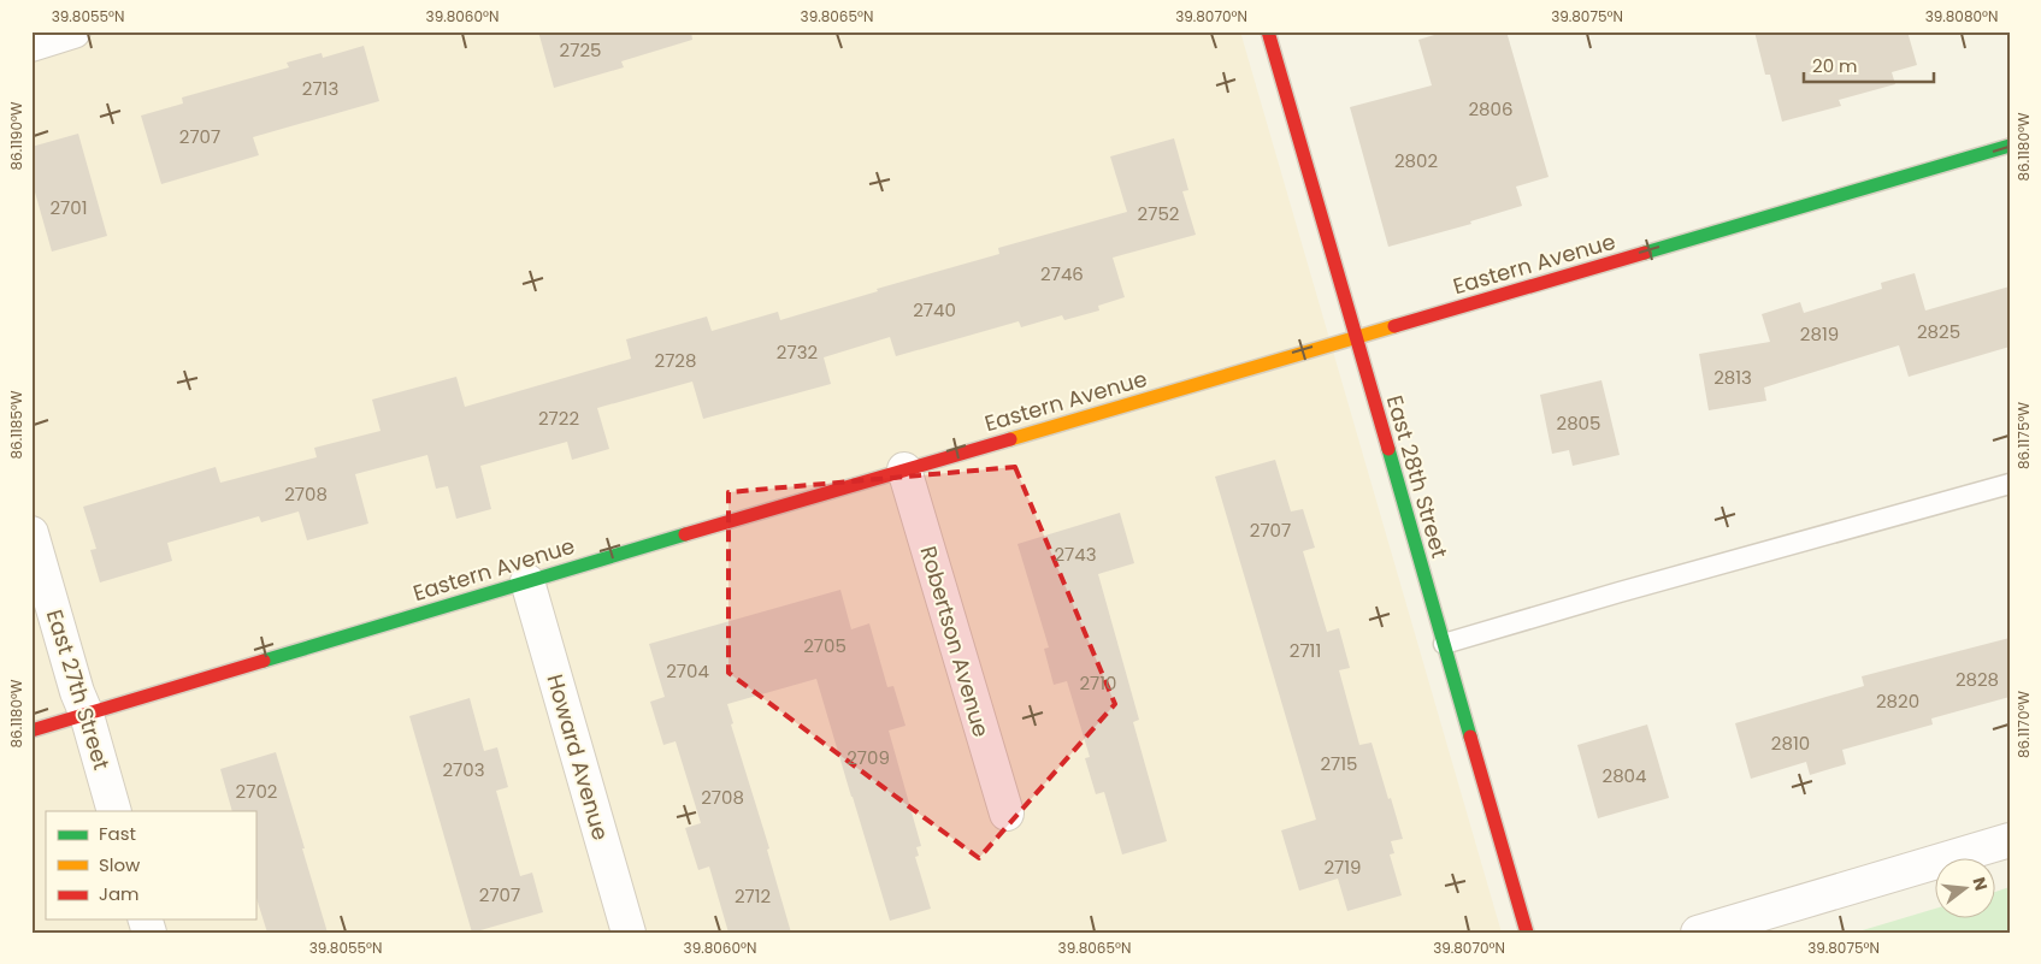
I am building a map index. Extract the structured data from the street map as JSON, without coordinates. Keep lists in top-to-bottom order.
{
  "streets": {
    "street": [
      "Eastern Avenue",
      "East 28th Street",
      "Robertson Avenue",
      "East 27th Street",
      "Howard Avenue"
    ]
  },
  "crossings": [
    ["Eastern Avenue", "East 28th Street"],
    ["Eastern Avenue", "Robertson Avenue"],
    ["Eastern Avenue", "East 27th Street"],
    ["Eastern Avenue", "Howard Avenue"]
  ],
  "house_numbers": [
    "2725",
    "2713",
    "2806",
    "2707",
    "2802",
    "2701",
    "2752",
    "2746",
    "2740",
    "2825",
    "2819",
    "2732",
    "2728",
    "2813",
    "2722",
    "2805",
    "2708",
    "2707",
    "2743",
    "2705",
    "2711",
    "2704",
    "2828",
    "2710",
    "2820",
    "2810",
    "2709",
    "2715",
    "2703",
    "2804",
    "2702",
    "2708",
    "2719",
    "2707",
    "2712"
  ],
  "legend": ["Fast", "Slow", "Jam"],
  "scale_bar": "20 m",
  "north": "right",
  "coordinates": [
    "39.8055°N",
    "39.8060°N",
    "39.8065°N",
    "39.8070°N",
    "39.8075°N",
    "39.8080°N",
    "86.1190°W",
    "86.1180°W",
    "86.1185°W",
    "86.1175°W",
    "86.1170°W"
  ]
}
